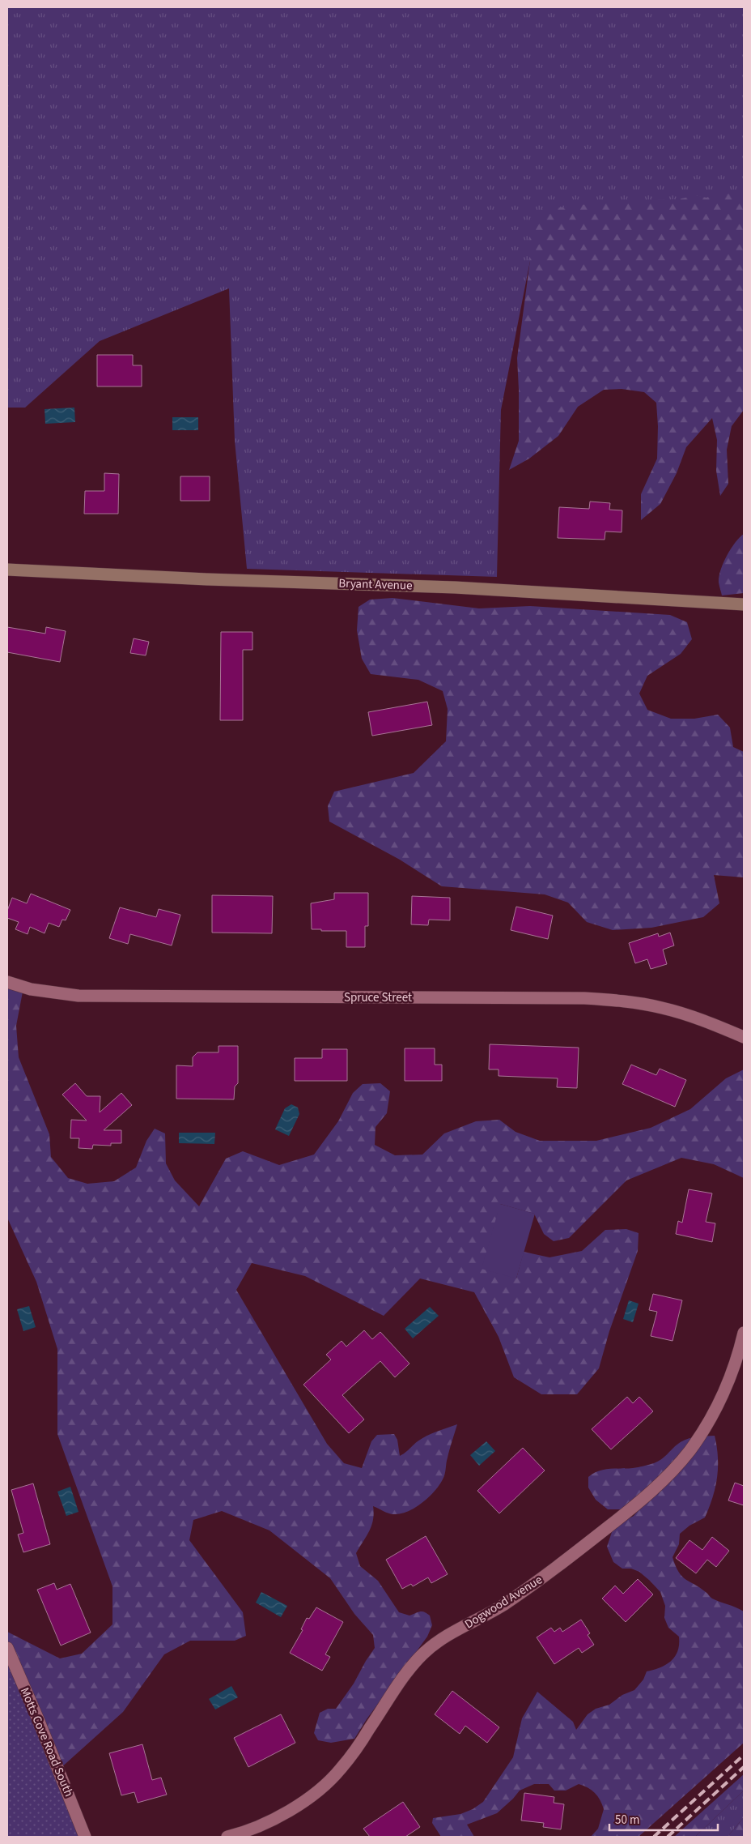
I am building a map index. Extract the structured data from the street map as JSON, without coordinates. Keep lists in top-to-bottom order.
{
  "streets": {
    "main road": ["Bryant Avenue"],
    "street": ["Spruce Street", "Dogwood Avenue", "Motts Cove Road South"]
  },
  "scale_bar": "50 m"
}
